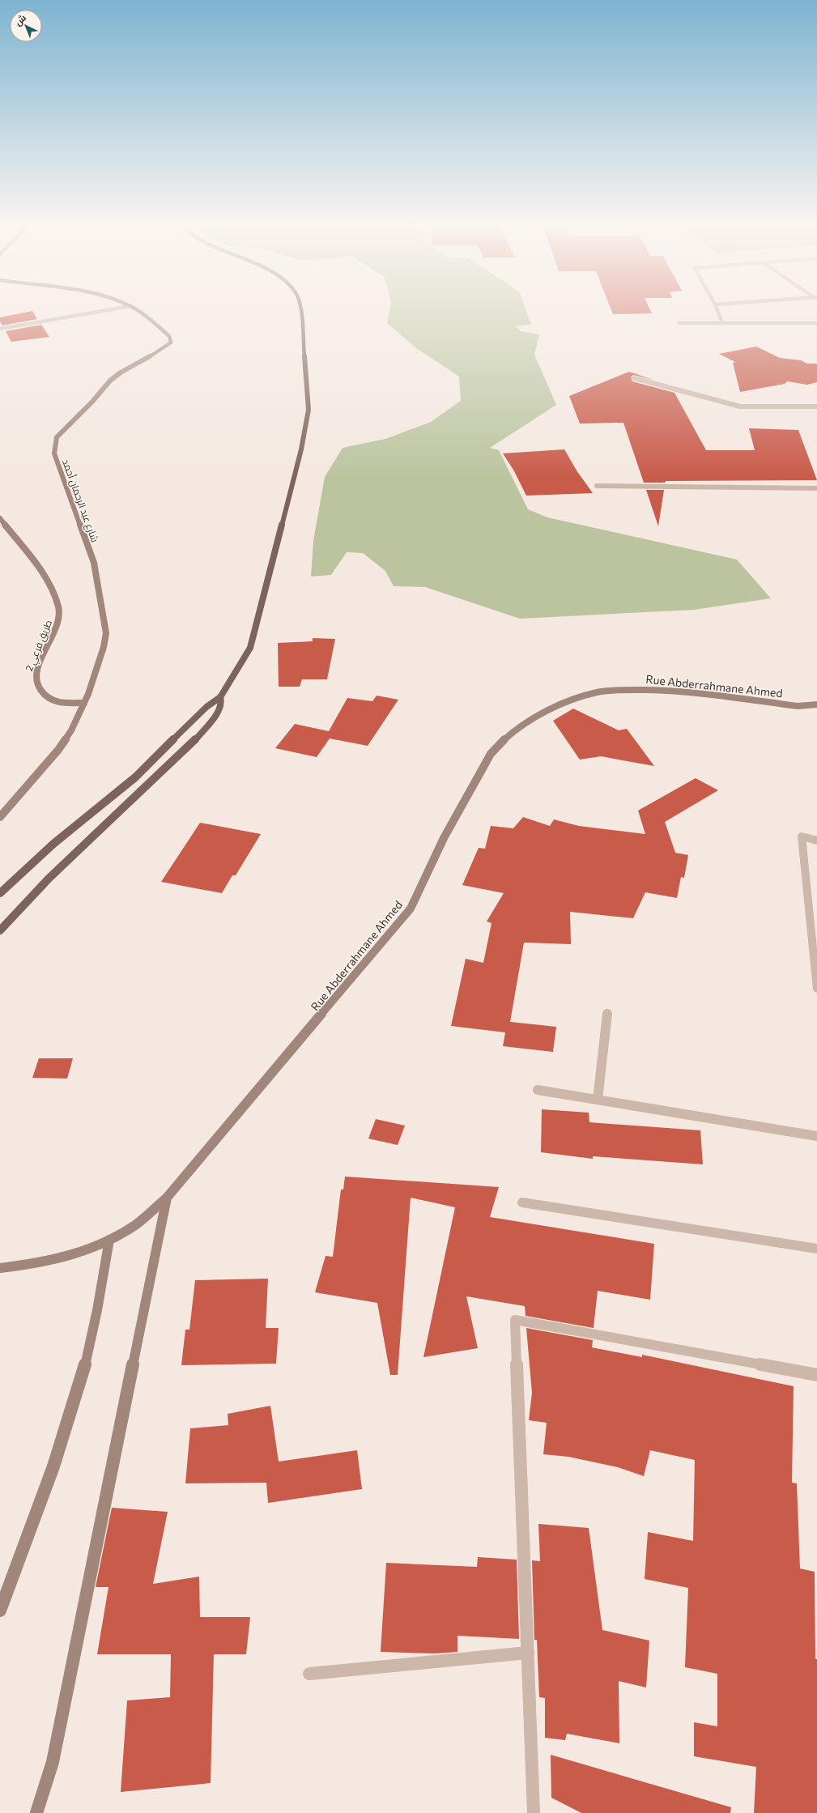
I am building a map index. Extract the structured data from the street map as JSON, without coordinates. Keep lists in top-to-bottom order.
{
  "streets": {
    "main road": ["شارع عبد الرحمان أحمد", "طريق فرعي 2", "Rue Abderrahmane Ahmed"]
  },
  "crossings": [
    ["شارع عبد الرحمان أحمد", "طريق فرعي 2"]
  ],
  "north": "top left"
}
